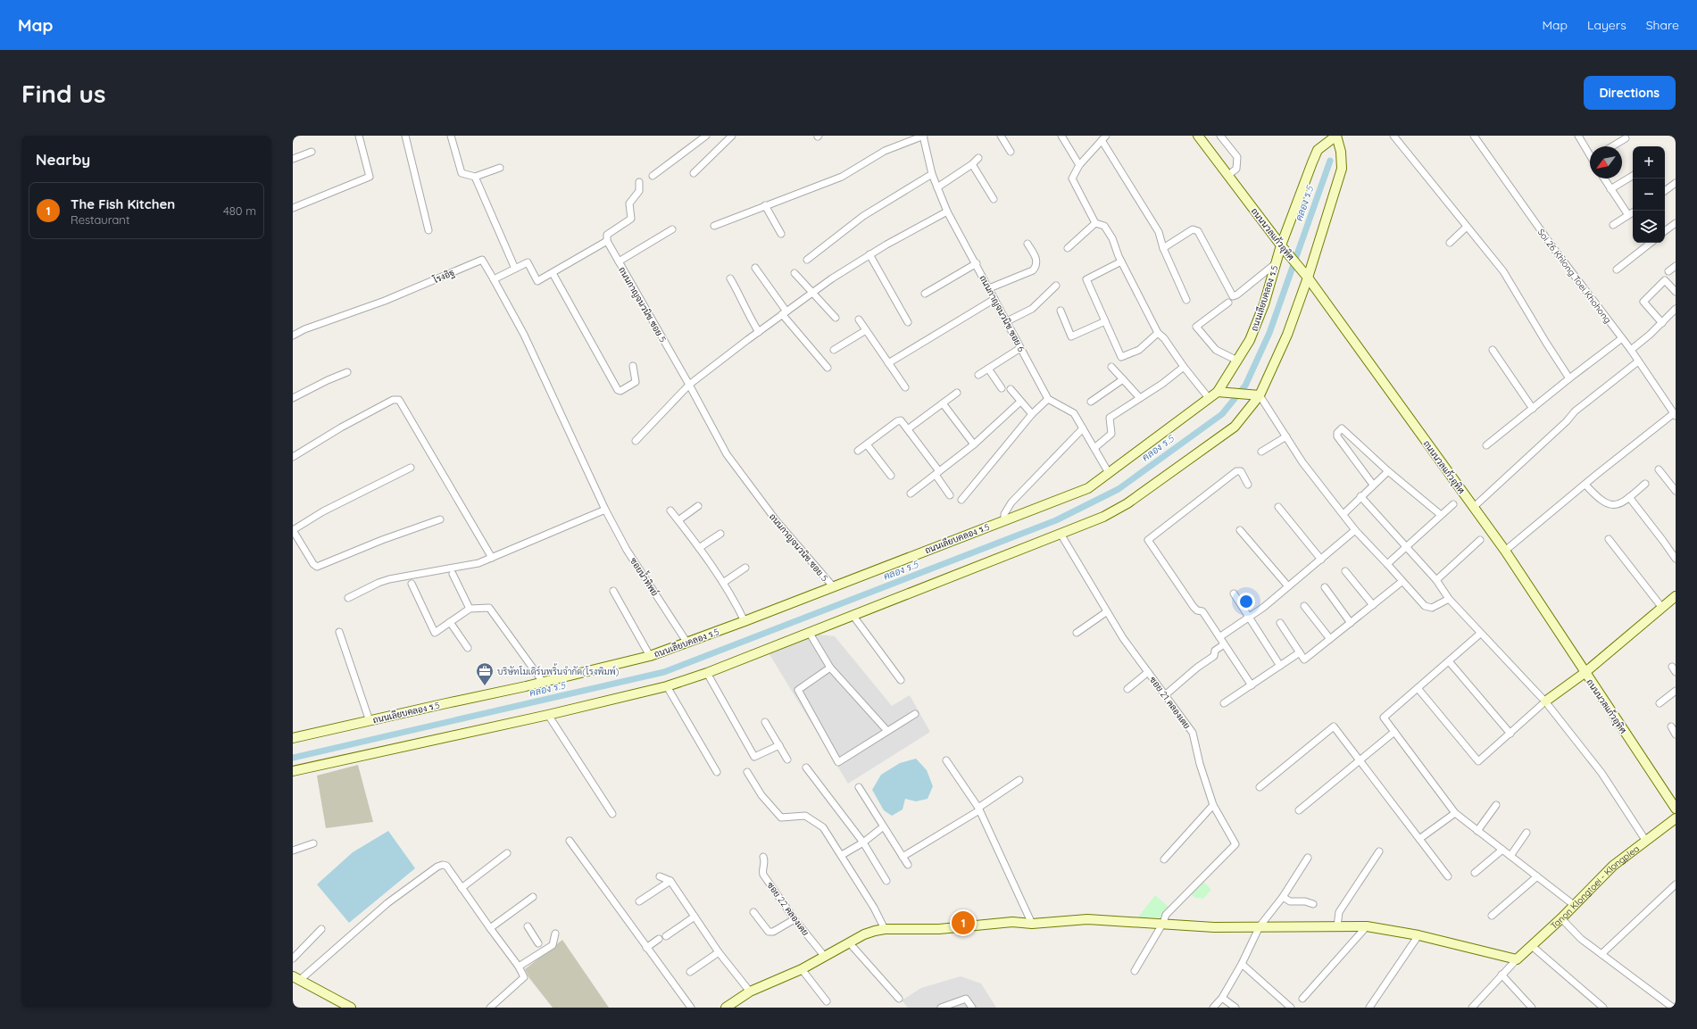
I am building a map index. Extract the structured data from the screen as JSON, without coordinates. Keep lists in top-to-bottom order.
{
  "streets": {
    "street": [
      "ถนนนวลแก้วอุทิศ",
      "โรงอิฐ",
      "Soi 26 Khlong Toei Khohong",
      "ถนนเลียบคลอง ร.5",
      "ถนนกาญจนวนิช ซอย 5",
      "ถนนกาญจนวนิช ซอย 6",
      "ซอยน้ำทิพย์",
      "ซอย 21 คลองเตย",
      "Tanon Klongtoei - Klongplea",
      "ซอย 22 คลองเตย"
    ]
  },
  "crossings": [
    ["ถนนนวลแก้วอุทิศ", "ถนนเลียบคลอง ร.5"],
    ["โรงอิฐ", "ซอยน้ำทิพย์"],
    ["ถนนเลียบคลอง ร.5", "ถนนกาญจนวนิช ซอย 5"],
    ["ถนนเลียบคลอง ร.5", "ซอยน้ำทิพย์"]
  ],
  "water": ["คลอง ร.5"],
  "places": {
    "office": ["บริษัทโมเดิร์นพริ้นจำกัด(โรงพิมพ์)"]
  },
  "north": "bottom left",
  "page": {
    "header": "Map",
    "nav": ["Map", "Layers", "Share"],
    "buttons": "Directions",
    "title": "Find us",
    "heading": "Nearby",
    "map_buttons": ["+", "−"],
    "list": [
      {
        "mark": "1",
        "name": "The Fish Kitchen",
        "note": "Restaurant",
        "value": "480 m"
      }
    ],
    "pins": "1"
  }
}
